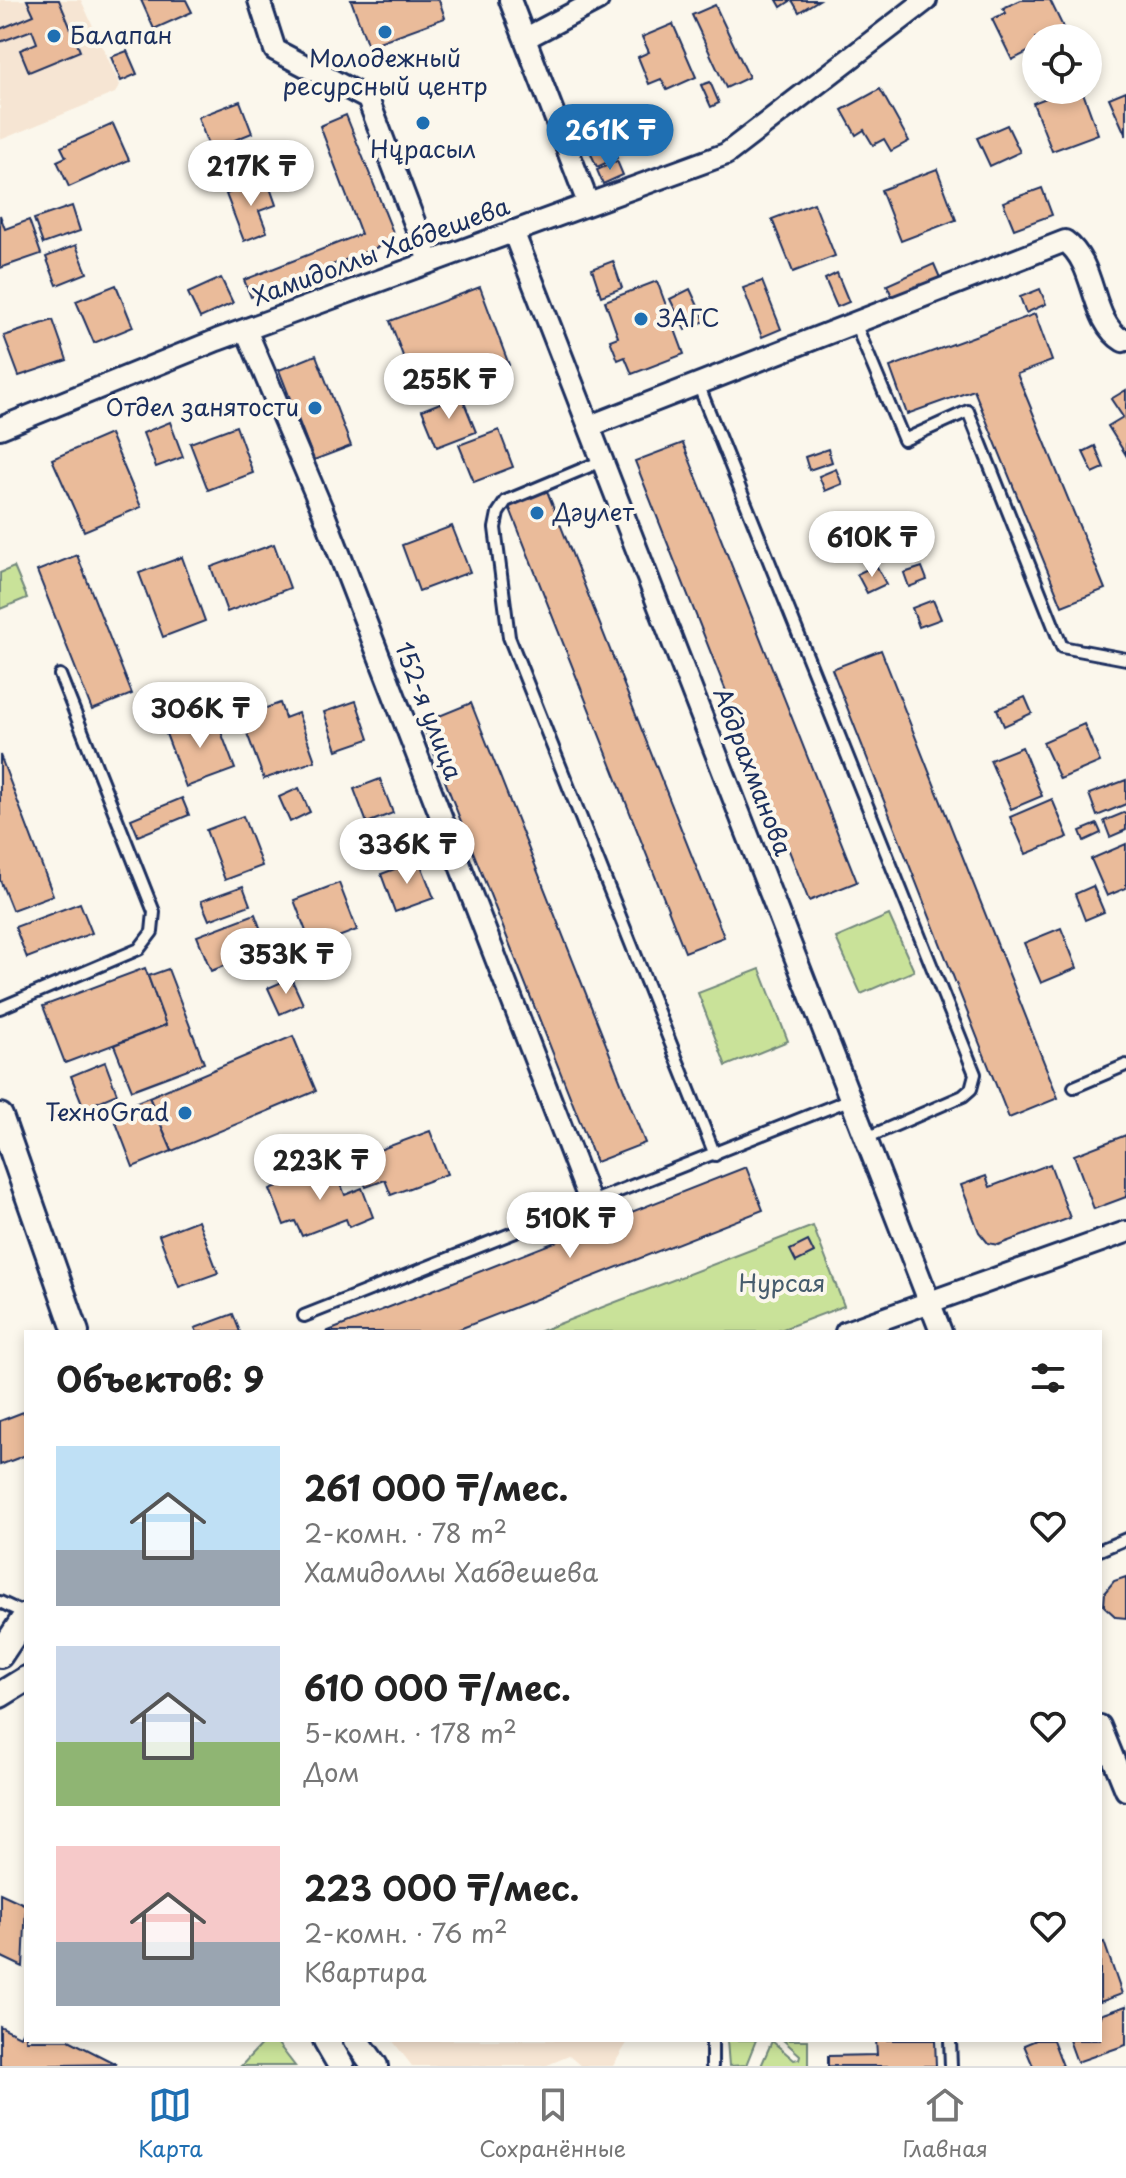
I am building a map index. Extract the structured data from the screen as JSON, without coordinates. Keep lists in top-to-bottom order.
{
  "streets": {
    "street": ["Хамидоллы Хабдешева", "152-я улица", "Абдрахманова"]
  },
  "crossings": [
    ["Хамидоллы Хабдешева", "152-я улица"],
    ["Хамидоллы Хабдешева", "Абдрахманова"]
  ],
  "parks": ["Нурсая"],
  "places": [
    "Молодежный ресурсный центр",
    "Балапан",
    "Нұрасыл",
    "ЗАГС",
    "Отдел занятости",
    "Дәулет",
    "ТехноGrad"
  ],
  "page": {
    "price": [
      "261K ₸",
      "217K ₸",
      "255K ₸",
      "610K ₸",
      "306K ₸",
      "336K ₸",
      "353K ₸",
      "223K ₸",
      "510K ₸"
    ],
    "heading": "Объектов: 9",
    "list": [
      {
        "name": "261 000 ₸/мес.",
        "note": "2-комн. · 78 m² · Хамидоллы Хабдешева"
      },
      {
        "name": "610 000 ₸/мес.",
        "note": "5-комн. · 178 m² · Дом"
      },
      {
        "name": "223 000 ₸/мес.",
        "note": "2-комн. · 76 m² · Квартира"
      }
    ],
    "tabs": ["Карта", "Сохранённые", "Главная"]
  }
}
